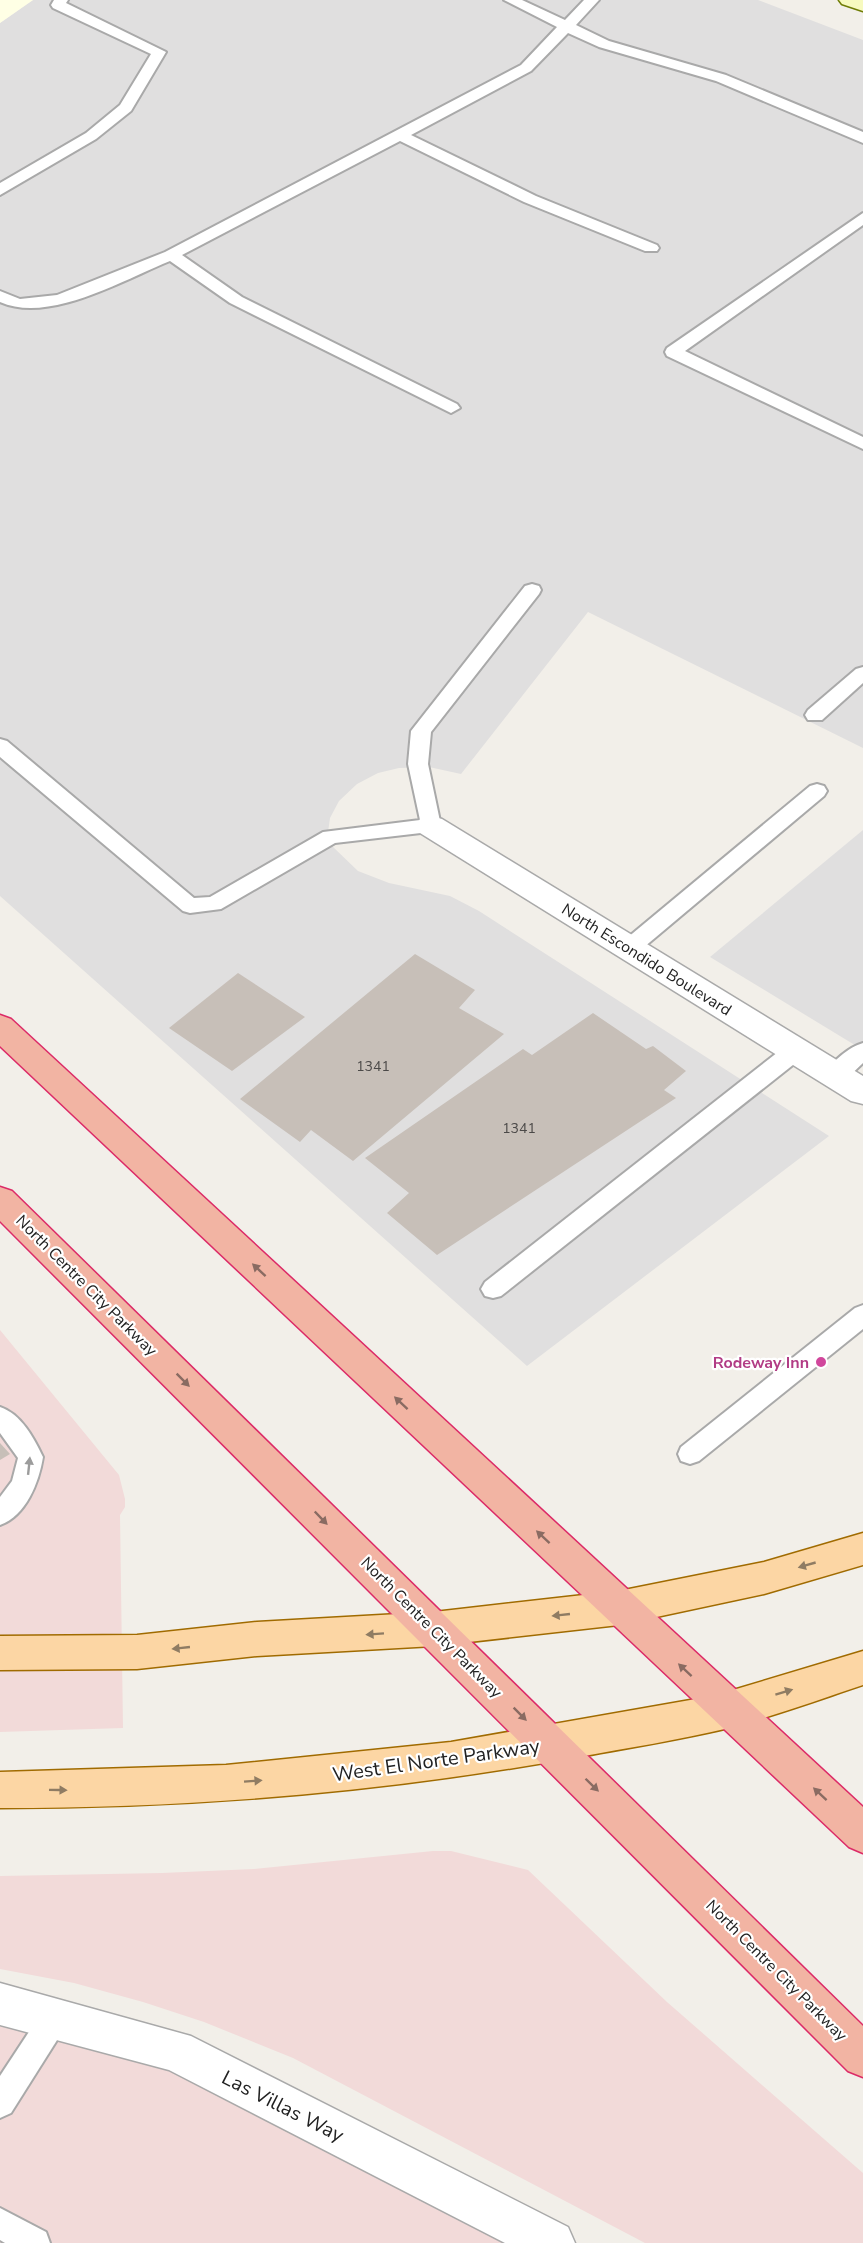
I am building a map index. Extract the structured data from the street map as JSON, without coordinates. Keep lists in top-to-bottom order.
{
  "streets": {
    "highway": ["North Centre City Parkway"],
    "main road": ["West El Norte Parkway"],
    "street": ["North Escondido Boulevard", "Las Villas Way"]
  },
  "crossings": [
    ["North Centre City Parkway", "West El Norte Parkway"]
  ],
  "places": ["Rodeway Inn"],
  "house_numbers": ["1341", "1341"]
}
